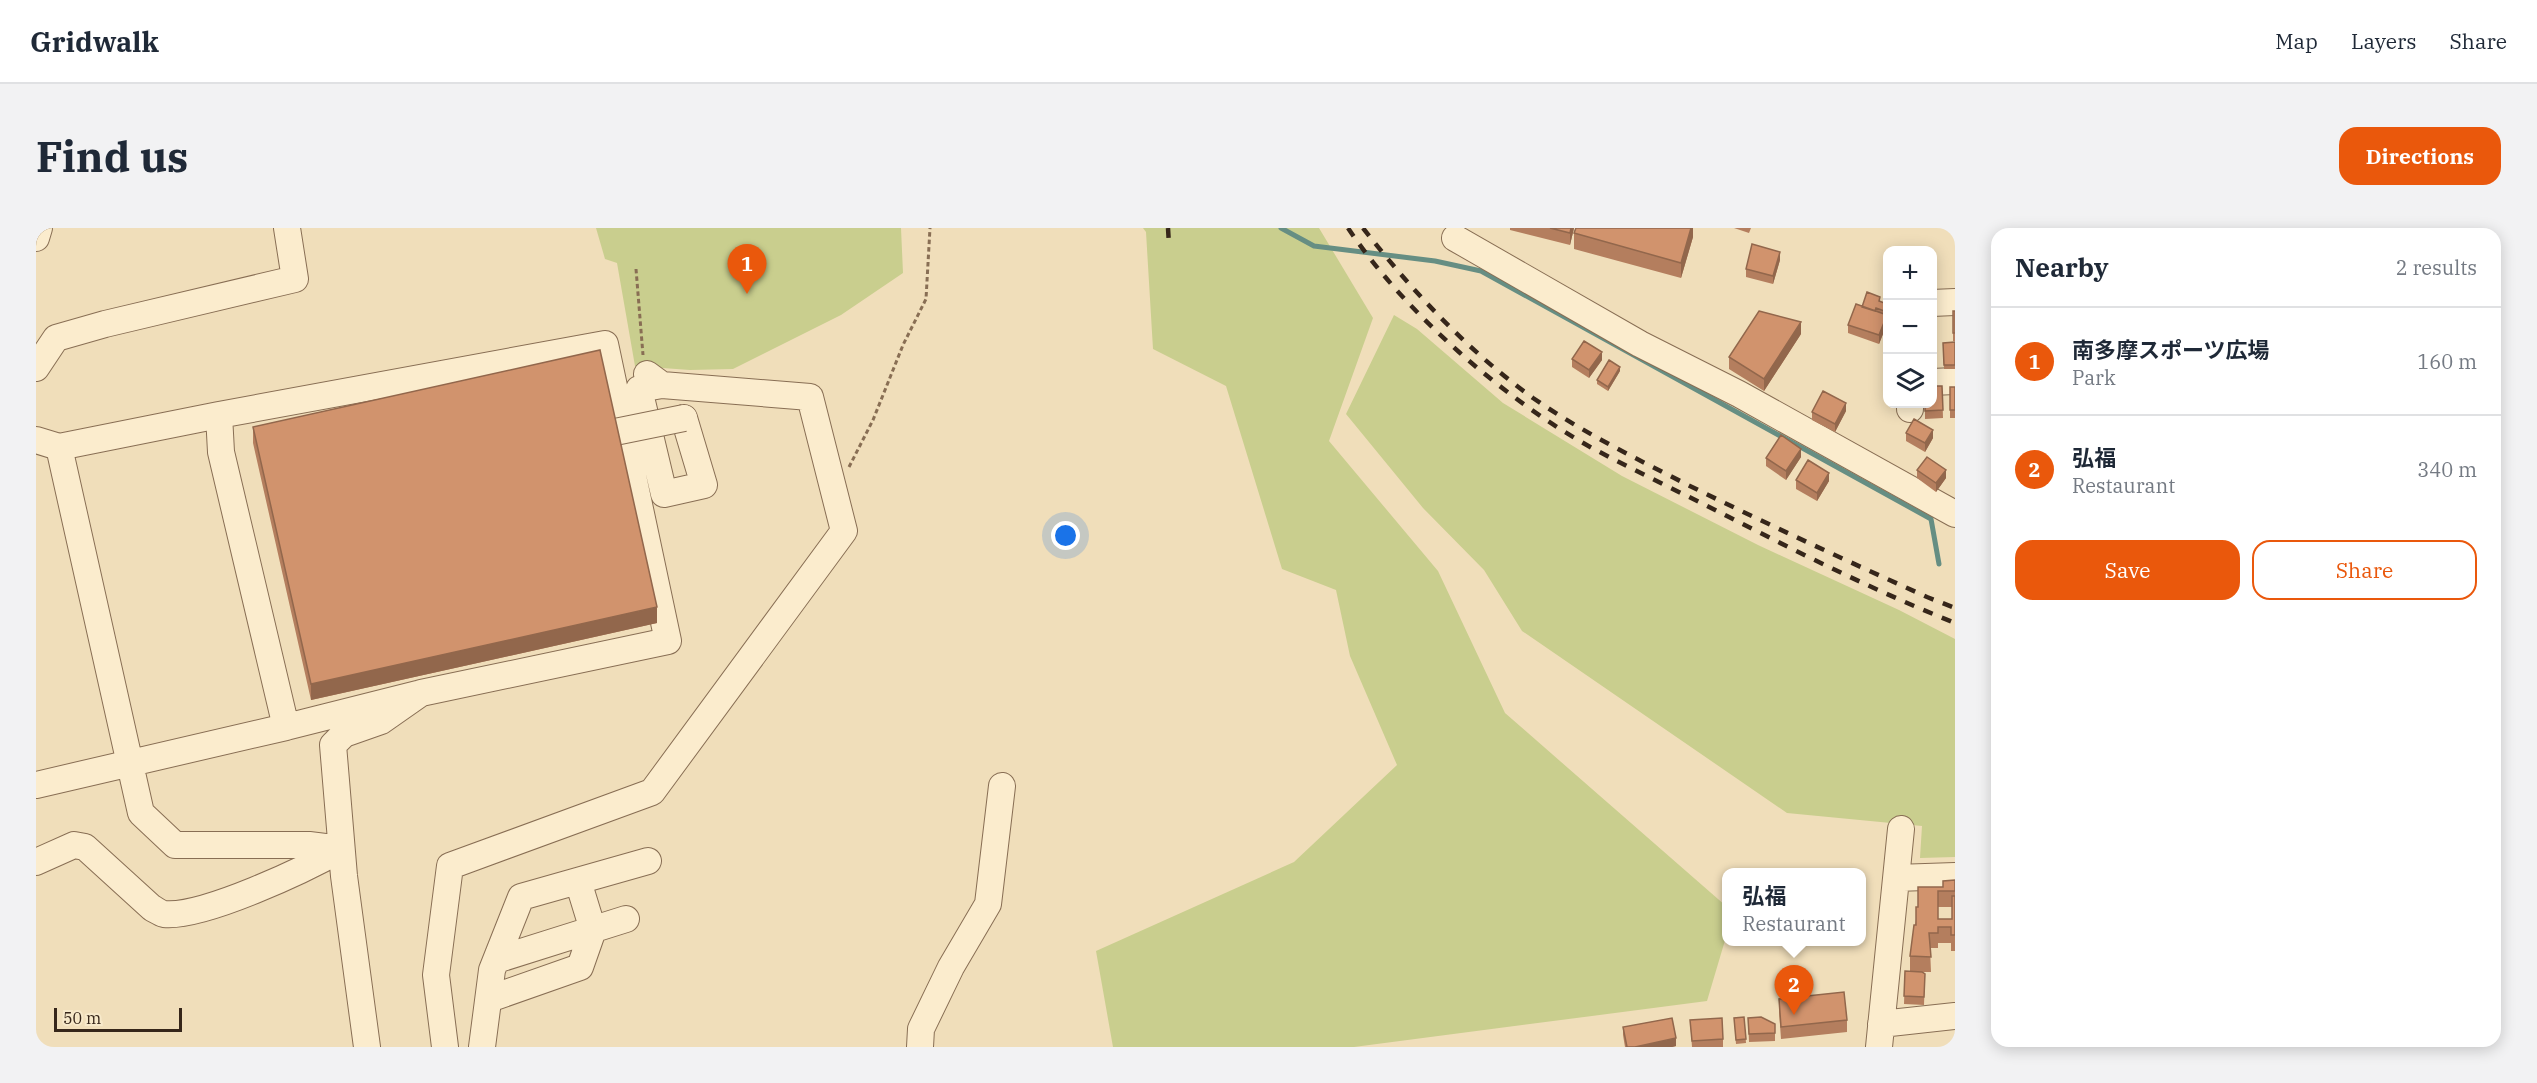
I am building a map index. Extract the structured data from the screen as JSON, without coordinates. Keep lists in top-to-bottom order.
{
  "scale_bar": "50 m",
  "page": {
    "header": "Gridwalk",
    "nav": ["Map", "Layers", "Share"],
    "buttons": [
      "Directions",
      ["Save", "Share"]
    ],
    "title": "Find us",
    "heading": ["Nearby", "2 results"],
    "pins": ["1", "2"],
    "map_buttons": ["+", "−"],
    "list": [
      {
        "mark": "1",
        "name": "南多摩スポーツ広場",
        "note": "Park",
        "value": "160 m"
      },
      {
        "mark": "2",
        "name": "弘福",
        "note": "Restaurant",
        "value": "340 m"
      }
    ],
    "popup": ["弘福", "Restaurant"],
    "scale": "50 m"
  }
}
